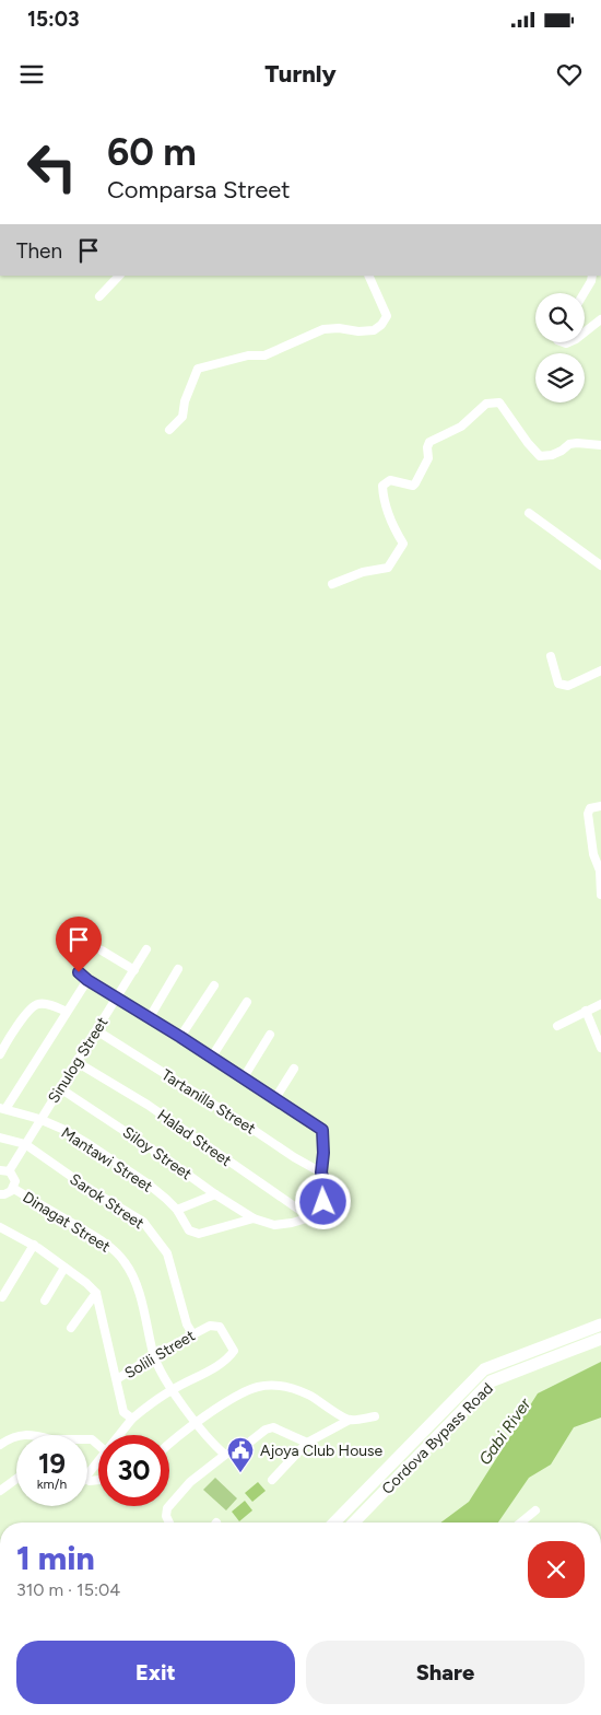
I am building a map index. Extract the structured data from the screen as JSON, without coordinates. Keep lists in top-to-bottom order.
{
  "streets": {
    "main road": ["Cordova Bypass Road"],
    "street": [
      "Sinulog Street",
      "Tartanilla Street",
      "Halad Street",
      "Siloy Street",
      "Mantawi Street",
      "Sarok Street",
      "Dinagat Street",
      "Solili Street"
    ]
  },
  "crossings": [
    ["Sinulog Street", "Tartanilla Street"],
    ["Sinulog Street", "Halad Street"],
    ["Sinulog Street", "Siloy Street"],
    ["Sinulog Street", "Mantawi Street"],
    ["Sinulog Street", "Sarok Street"],
    ["Siloy Street", "Mantawi Street"],
    ["Sarok Street", "Solili Street"],
    ["Dinagat Street", "Solili Street"]
  ],
  "water": ["Gabi River"],
  "places": {
    "public building": ["Ajoya Club House"]
  },
  "page": {
    "status": "15:03",
    "header": "Turnly",
    "turn": ["60 m", "Comparsa Street"],
    "then": "Then",
    "speed": "19 km/h",
    "limit": "30",
    "heading": ["1 min", "310 m · 15:04"],
    "buttons": ["Exit", "Share"]
  }
}
